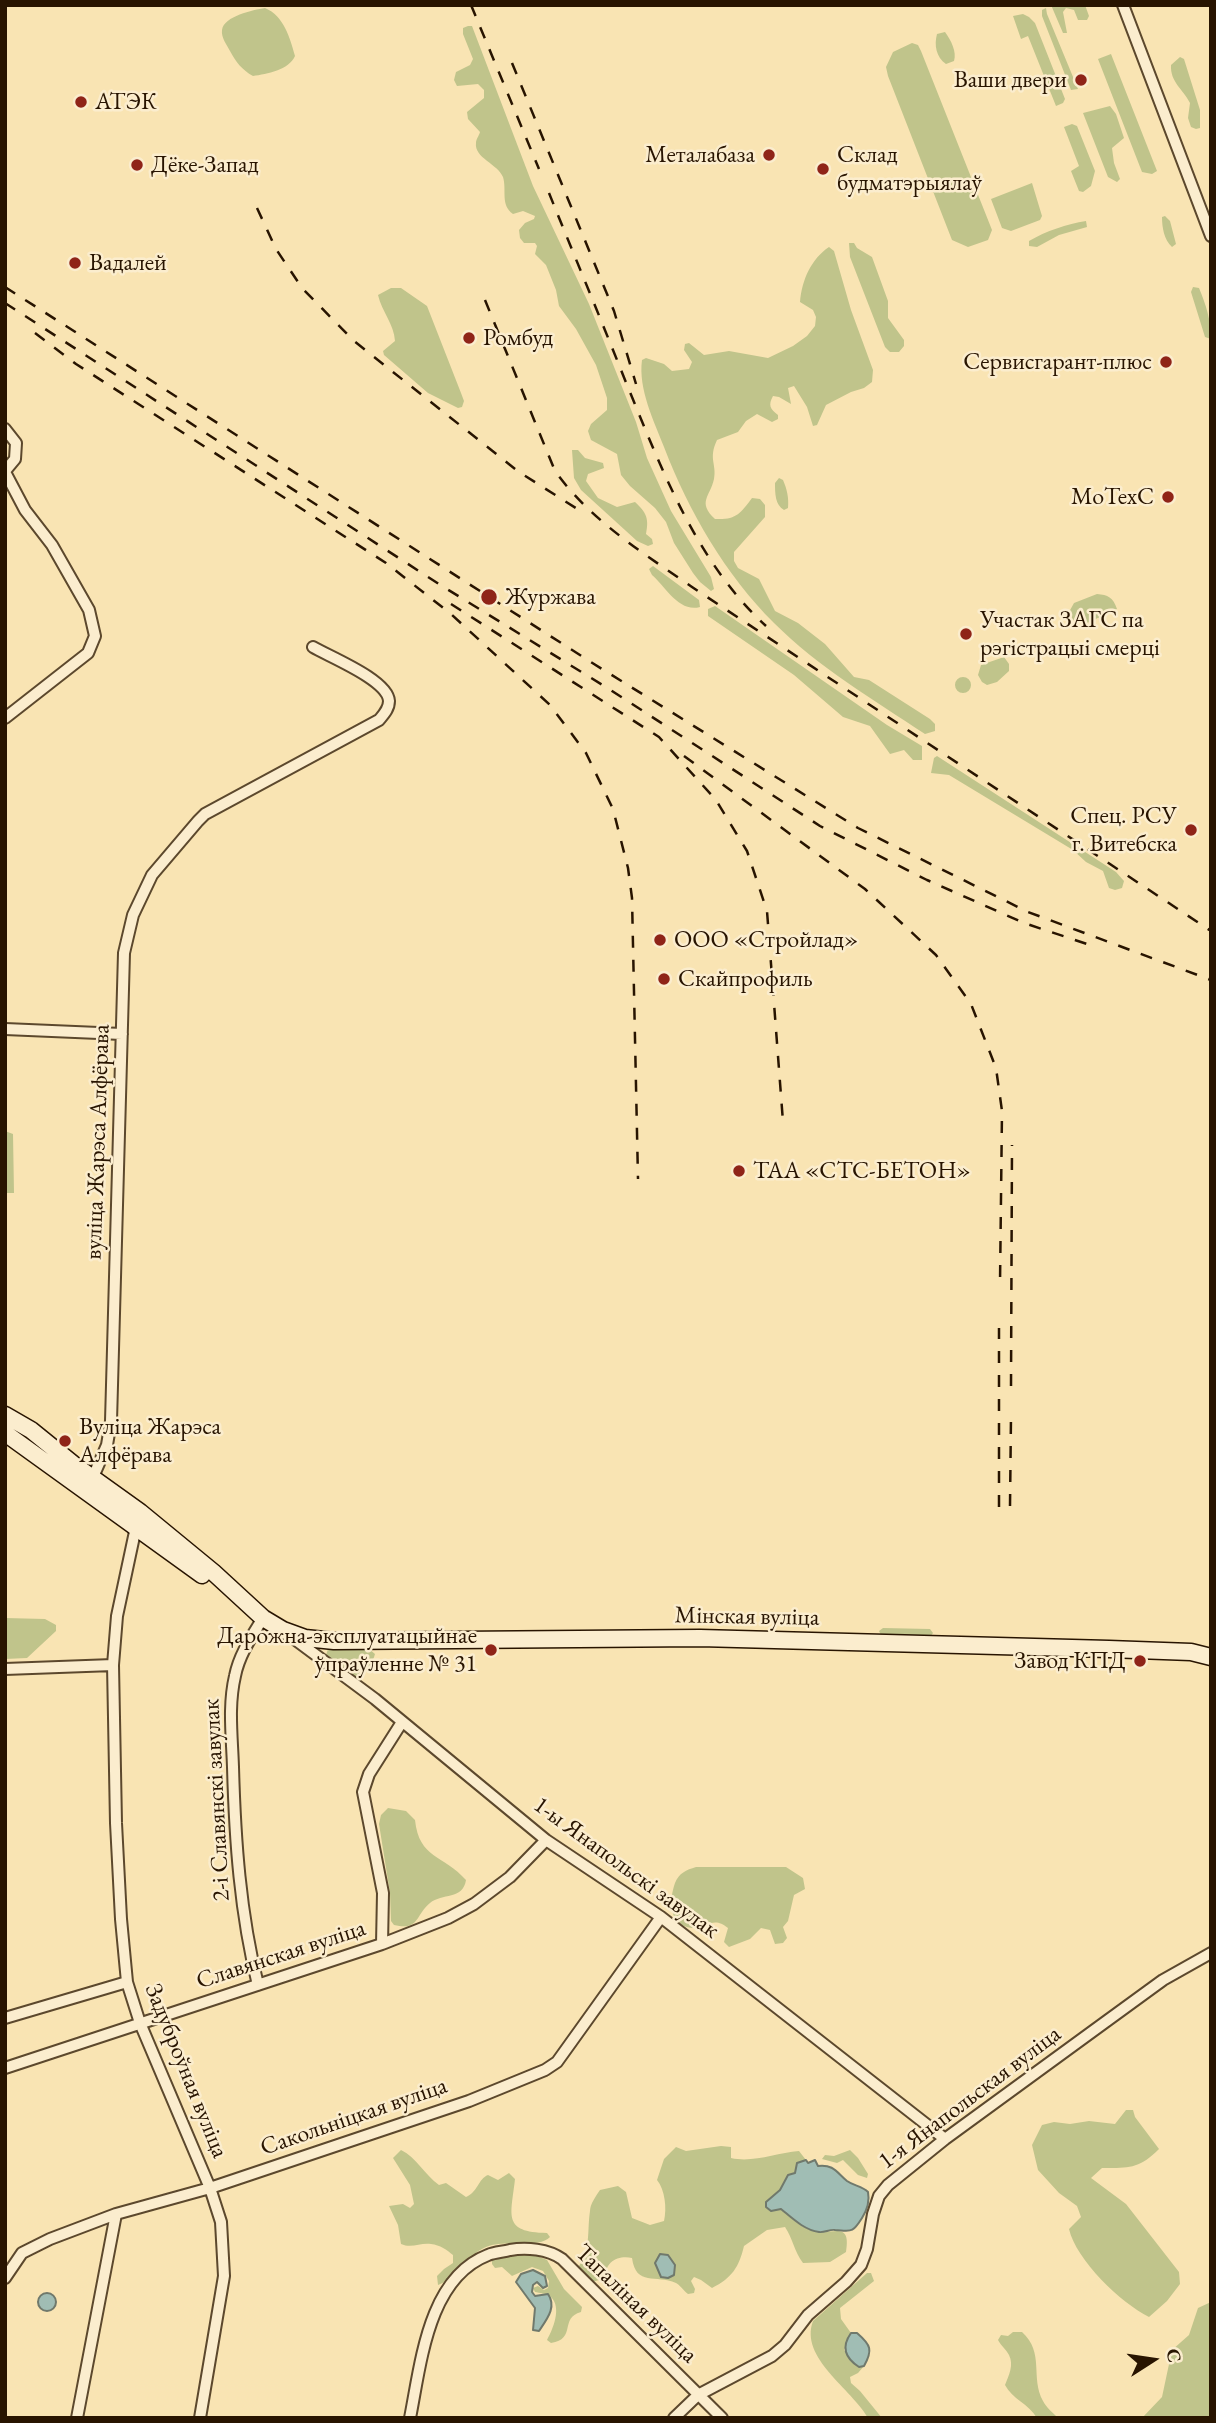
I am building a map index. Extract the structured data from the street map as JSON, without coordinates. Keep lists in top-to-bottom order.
{
  "streets": {
    "main road": ["Мінская вуліца"],
    "street": [
      "вуліца Жарэса Алфёрава",
      "2-і Славянскі завулак",
      "1-ы Янапольскі завулак",
      "Славянская вуліца",
      "Задуброўная вуліца",
      "1-я Янапольская вуліца",
      "Сакольніцкая вуліца",
      "Тапаліная вуліца"
    ]
  },
  "crossings": [
    ["вуліца Жарэса Алфёрава", "Мінская вуліца"],
    ["Мінская вуліца", "2-і Славянскі завулак"],
    ["Мінская вуліца", "1-ы Янапольскі завулак"],
    ["Мінская вуліца", "Задуброўная вуліца"],
    ["2-і Славянскі завулак", "Славянская вуліца"],
    ["1-ы Янапольскі завулак", "Славянская вуліца"],
    ["1-ы Янапольскі завулак", "1-я Янапольская вуліца"],
    ["1-ы Янапольскі завулак", "Сакольніцкая вуліца"],
    ["Славянская вуліца", "Задуброўная вуліца"],
    ["Задуброўная вуліца", "Сакольніцкая вуліца"],
    ["1-я Янапольская вуліца", "Тапаліная вуліца"]
  ],
  "places": [
    "Ваши двери",
    "АТЭК",
    "Металабаза",
    "Дёке-Запад",
    "Склад будматэрыялаў",
    "Вадалей",
    "Ромбуд",
    "Сервисгарант-плюс",
    "MoTexC",
    "Журжава",
    "Участак ЗАГС па рэгістрацыі смерці",
    "Спец. РСУ г. Витебска",
    "ООО «Стройлад»",
    "Скайпрофиль",
    "ТАА «СТС-БЕТОН»",
    "Вуліца Жарэса Алфёрава",
    "Дарожна-эксплуатацыйнае ўпраўленне № 31",
    "Завод КПД"
  ],
  "north": "right"
}
